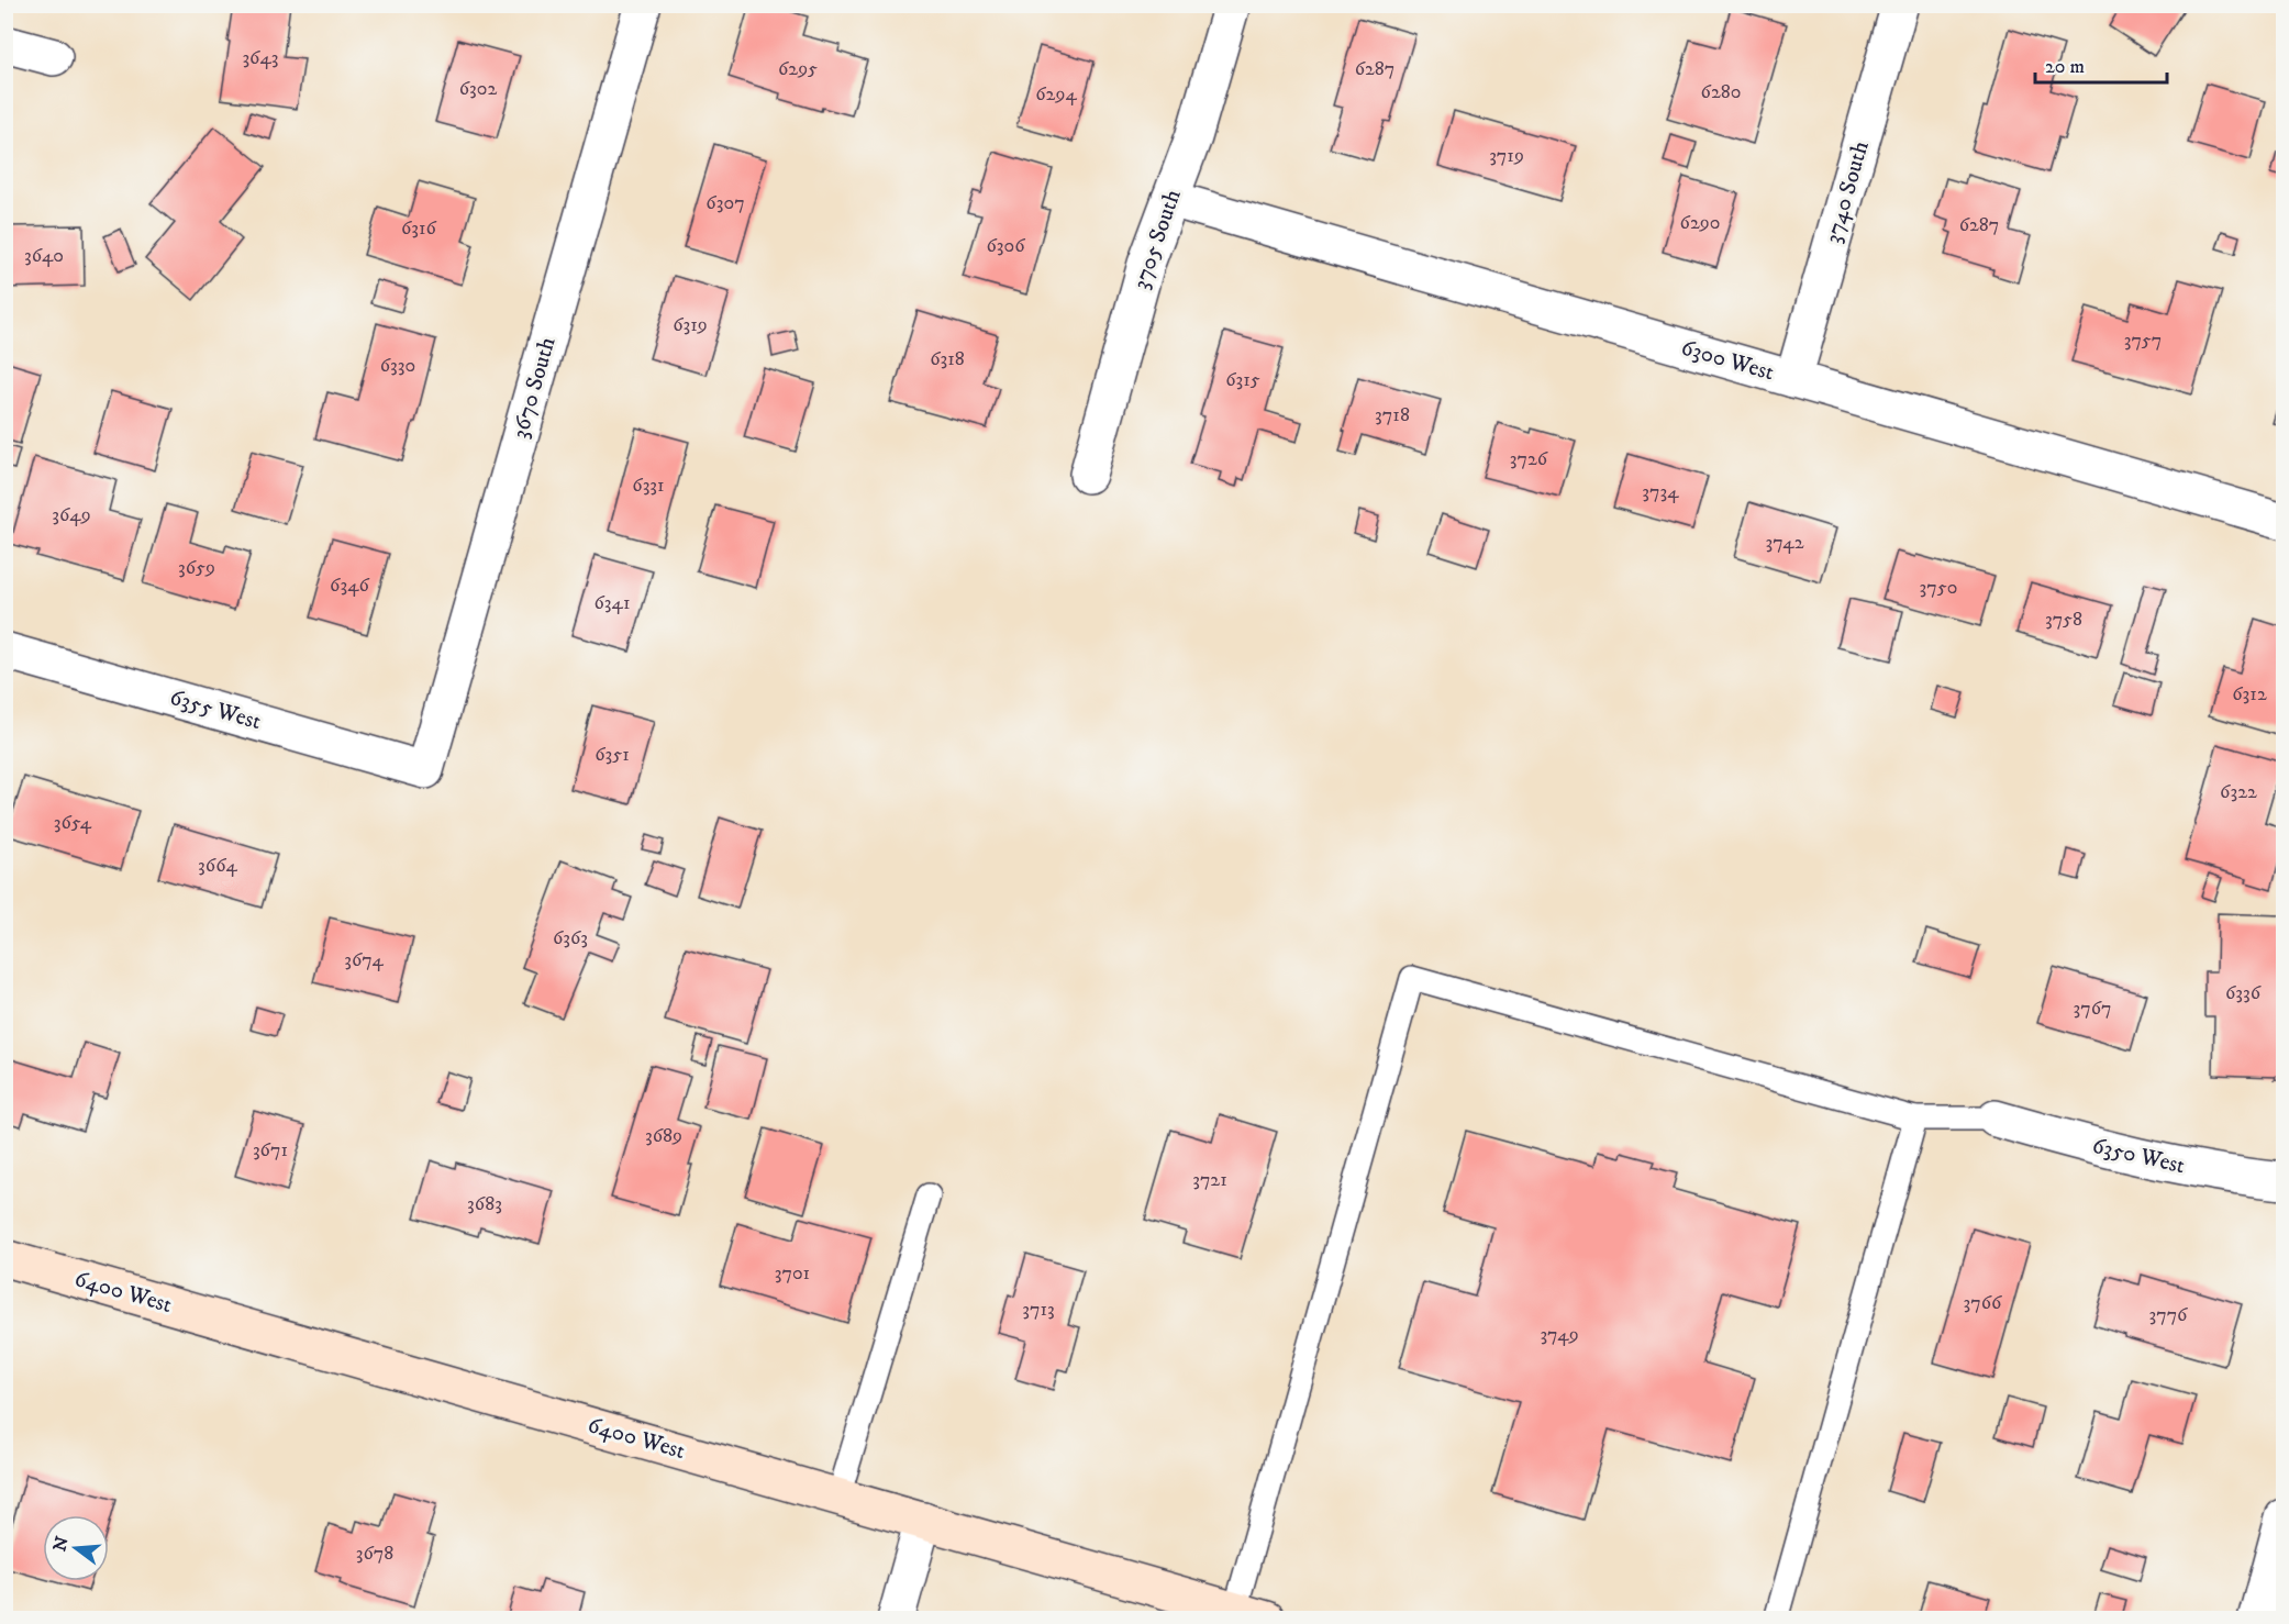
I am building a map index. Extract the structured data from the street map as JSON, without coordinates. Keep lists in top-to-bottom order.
{
  "streets": {
    "street": [
      "3740 South",
      "3705 South",
      "6300 West",
      "3670 South",
      "6355 West",
      "6350 West",
      "6400 West"
    ]
  },
  "crossings": [
    ["3740 South", "6300 West"],
    ["3705 South", "6300 West"],
    ["3670 South", "6355 West"]
  ],
  "house_numbers": [
    "3643",
    "6295",
    "6287",
    "6302",
    "6280",
    "6294",
    "3719",
    "6307",
    "6290",
    "6287",
    "6316",
    "6306",
    "3640",
    "6319",
    "3757",
    "6318",
    "6330",
    "6315",
    "3718",
    "3726",
    "6331",
    "3734",
    "3649",
    "3742",
    "3659",
    "6346",
    "3750",
    "6341",
    "3758",
    "6312",
    "6351",
    "6322",
    "3654",
    "3664",
    "6363",
    "3674",
    "6336",
    "3767",
    "3689",
    "3671",
    "3721",
    "3683",
    "3701",
    "3766",
    "3713",
    "3776",
    "3749",
    "3678"
  ],
  "scale_bar": "20 m",
  "north": "left"
}
